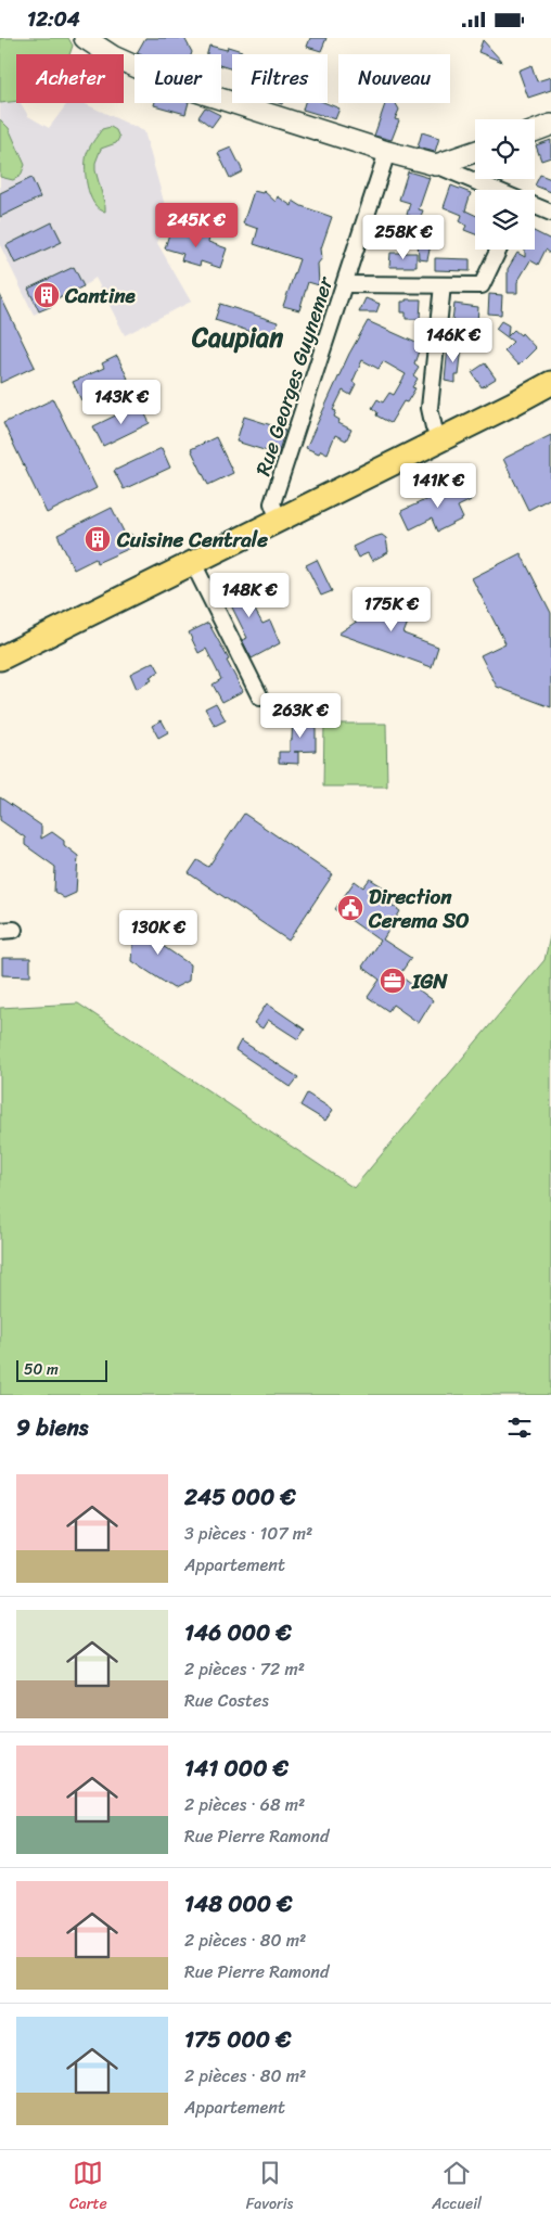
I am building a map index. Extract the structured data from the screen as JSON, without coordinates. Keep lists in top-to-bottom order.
{
  "streets": {
    "street": ["Rue Georges Guynemer"]
  },
  "districts": ["Caupian"],
  "places": {
    "building": ["Cantine", "Cuisine Centrale"],
    "public building": ["Direction Cerema SO"],
    "office": ["IGN"]
  },
  "scale_bar": "50 m",
  "page": {
    "status": "12:04",
    "chip": [
      "Acheter",
      "Louer",
      "Filtres",
      "Nouveau"
    ],
    "price": [
      "245K €",
      "258K €",
      "146K €",
      "143K €",
      "141K €",
      "148K €",
      "175K €",
      "263K €",
      "130K €"
    ],
    "scale": "50 m",
    "heading": "9 biens",
    "list": [
      {
        "name": "245 000 €",
        "note": "3 pièces · 107 m² · Appartement"
      },
      {
        "name": "146 000 €",
        "note": "2 pièces · 72 m² · Rue Costes"
      },
      {
        "name": "141 000 €",
        "note": "2 pièces · 68 m² · Rue Pierre Ramond"
      },
      {
        "name": "148 000 €",
        "note": "2 pièces · 80 m² · Rue Pierre Ramond"
      },
      {
        "name": "175 000 €",
        "note": "2 pièces · 80 m² · Appartement"
      }
    ],
    "tabs": ["Carte", "Favoris", "Accueil"]
  }
}
